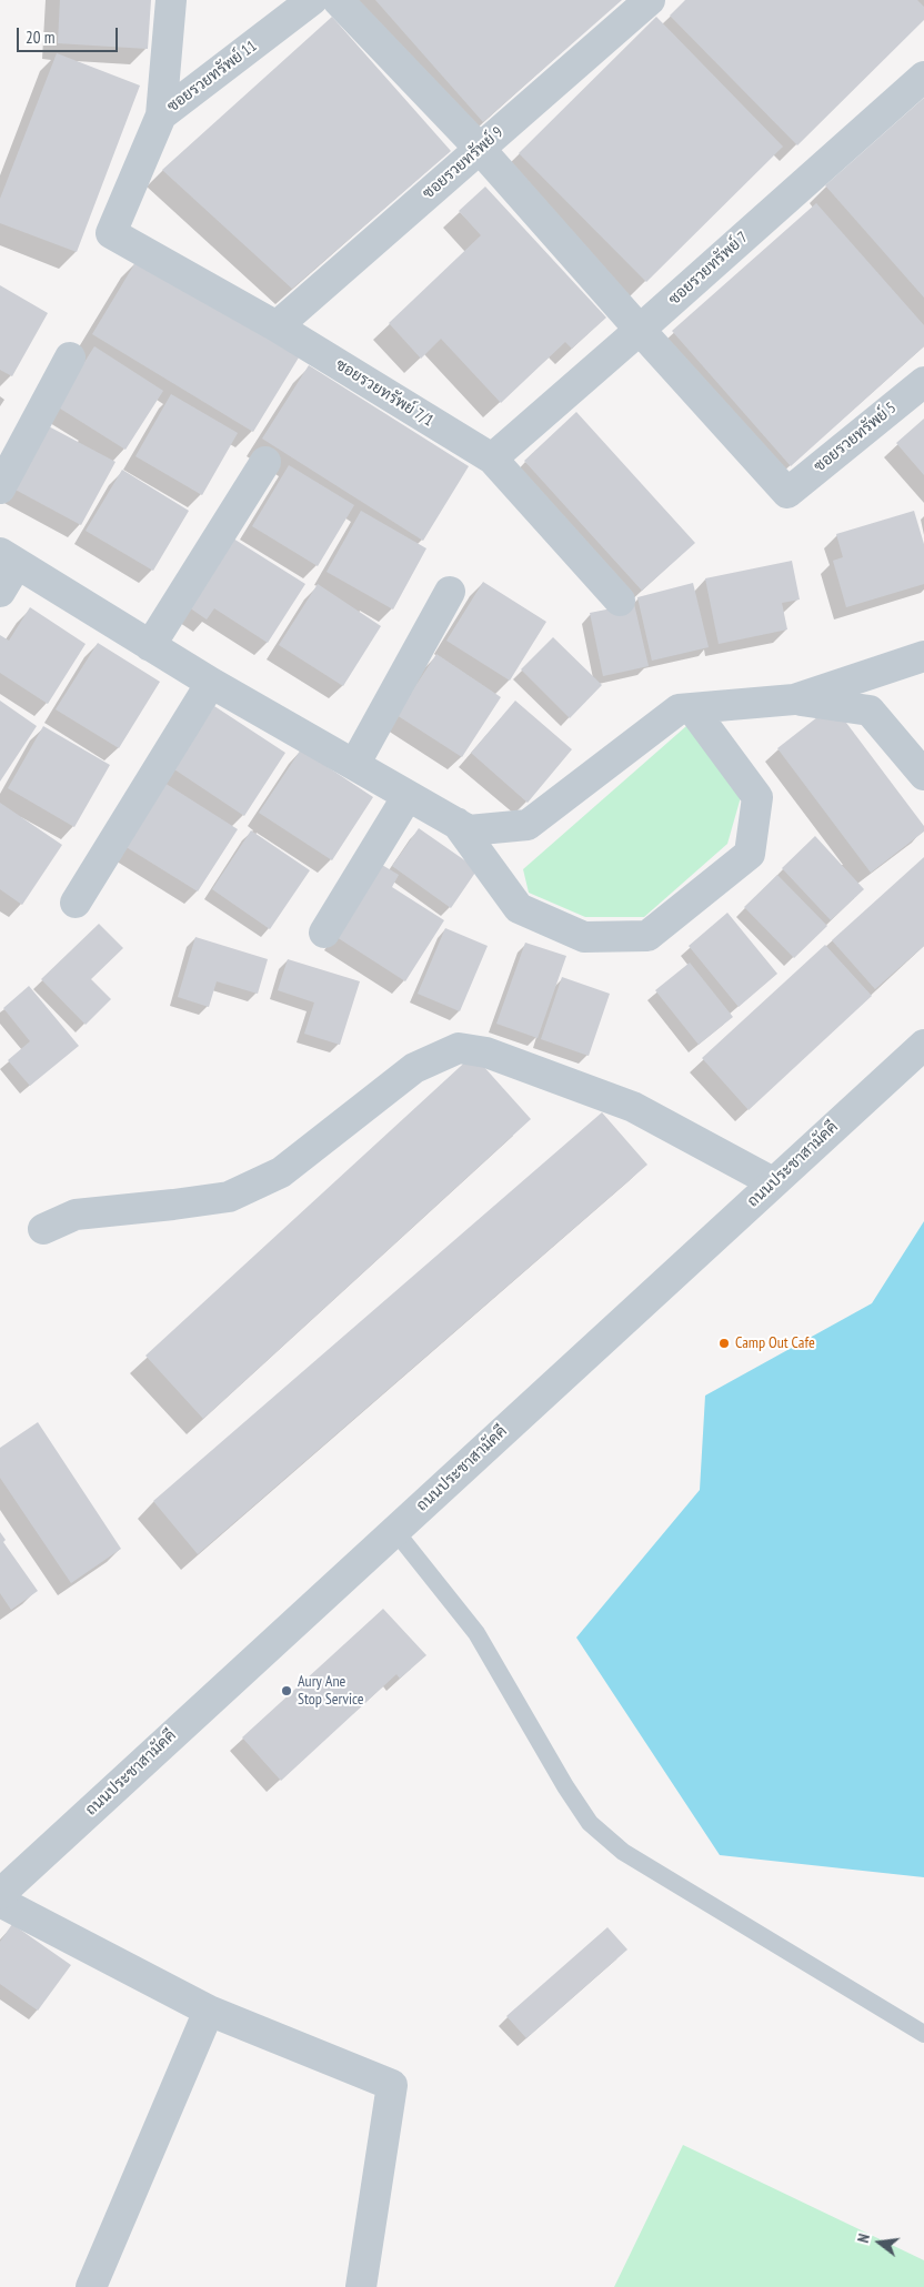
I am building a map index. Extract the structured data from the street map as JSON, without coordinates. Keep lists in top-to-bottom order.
{
  "streets": {
    "street": [
      "ซอยรวยทรัพย์ 11",
      "ซอยรวยทรัพย์ 9",
      "ซอยรวยทรัพย์ 7",
      "ซอยรวยทรัพย์ 7/1",
      "ซอยรวยทรัพย์ 5",
      "ถนนประชาสามัคคี"
    ]
  },
  "crossings": [
    ["ซอยรวยทรัพย์ 11", "ซอยรวยทรัพย์ 7/1"],
    ["ซอยรวยทรัพย์ 9", "ซอยรวยทรัพย์ 7/1"],
    ["ซอยรวยทรัพย์ 7", "ซอยรวยทรัพย์ 7/1"],
    ["ซอยรวยทรัพย์ 7", "ซอยรวยทรัพย์ 5"]
  ],
  "places": ["Camp Out Cafe", "Aury Ane Stop Service"],
  "scale_bar": "20 m",
  "north": "left"
}
